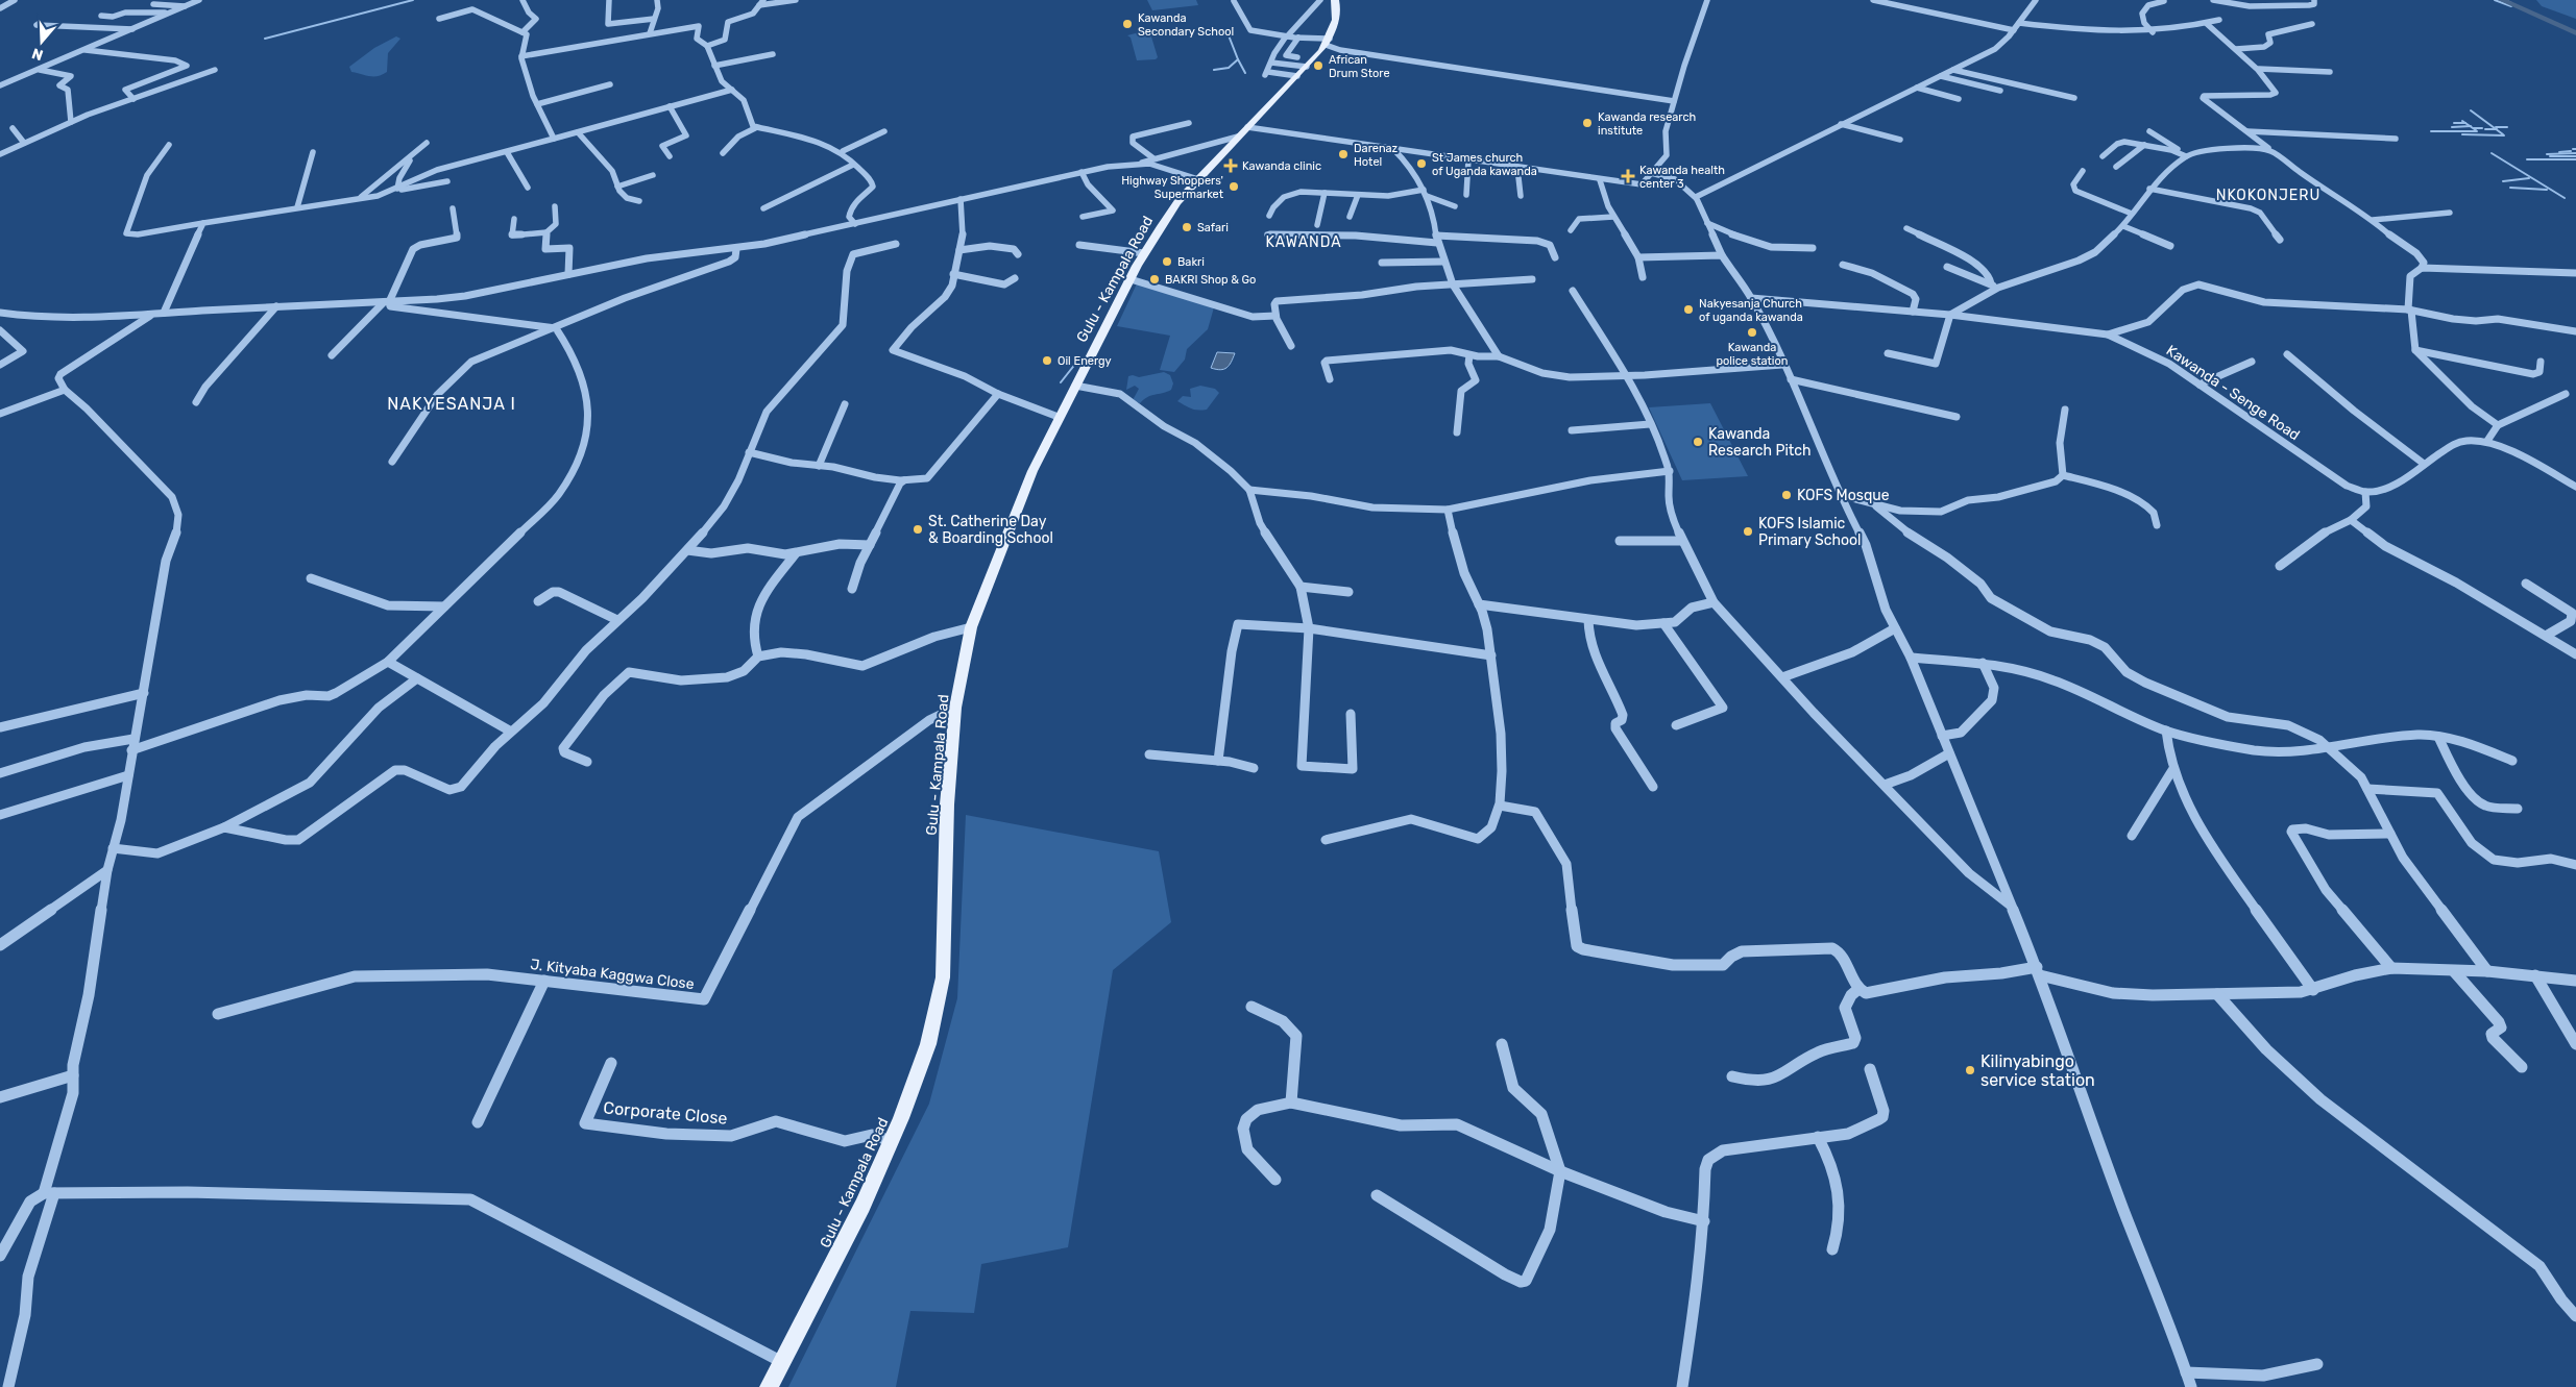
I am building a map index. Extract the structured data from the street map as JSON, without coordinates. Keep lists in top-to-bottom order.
{
  "streets": {
    "main road": ["Gulu - Kampala Road"],
    "street": ["Kawanda - Senge Road", "J. Kityaba Kaggwa Close", "Corporate Close"]
  },
  "crossings": [
    ["Gulu - Kampala Road", "J. Kityaba Kaggwa Close"],
    ["Gulu - Kampala Road", "Corporate Close"]
  ],
  "districts": ["NKOKONJERU", "KAWANDA", "NAKYESANJA I"],
  "places": {
    "other": [
      "Kawanda Secondary School",
      "African Drum Store",
      "Kawanda research institute",
      "Darenaz Hotel",
      "St James church of Uganda kawanda",
      "Highway Shoppers' Supermarket",
      "Safari",
      "Bakri",
      "BAKRI Shop & Go",
      "Nakyesanja Church of uganda kawanda",
      "Kawanda police station",
      "Oil Energy",
      "Kawanda Research Pitch",
      "KOFS Mosque",
      "St. Catherine Day & Boarding School",
      "KOFS Islamic Primary School",
      "Kilinyabingo service station"
    ],
    "health": ["Kawanda clinic", "Kawanda health center 3"]
  },
  "north": "bottom"
}
